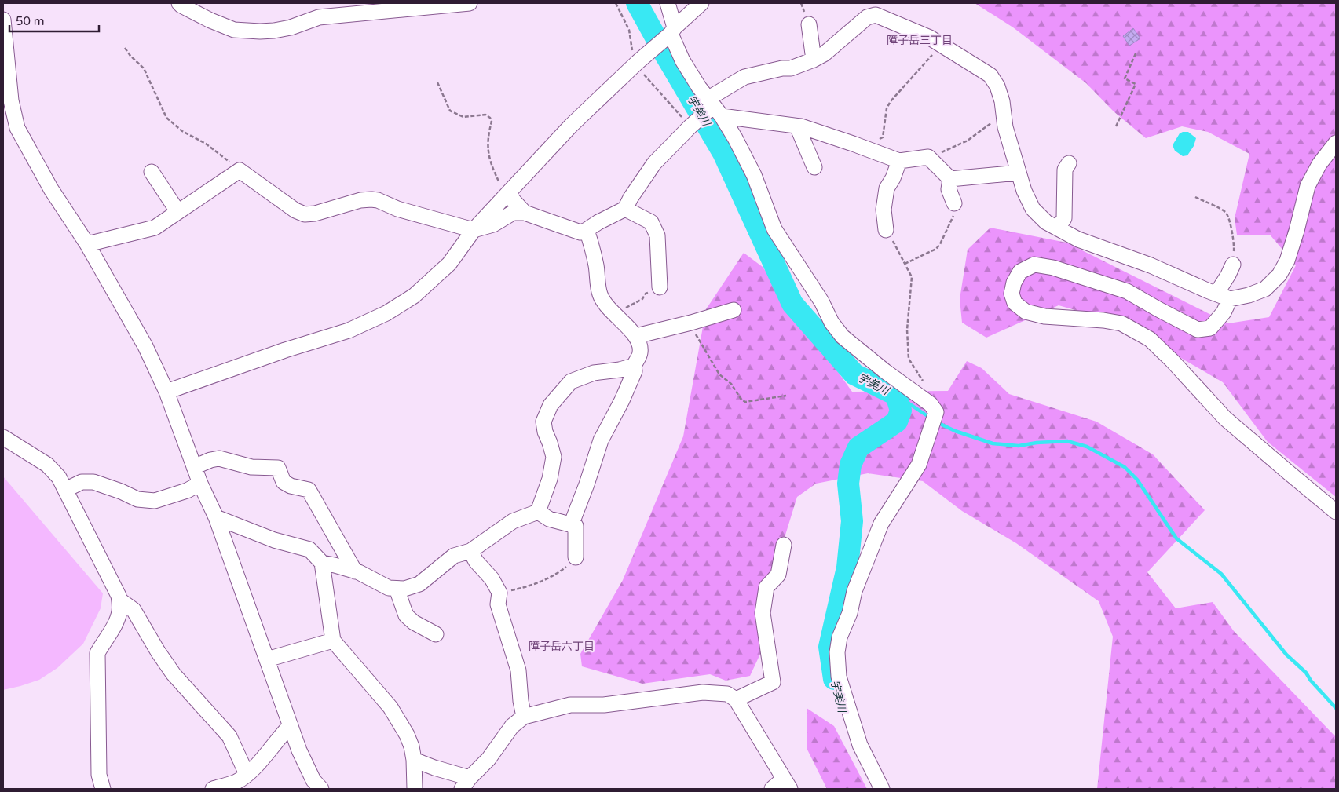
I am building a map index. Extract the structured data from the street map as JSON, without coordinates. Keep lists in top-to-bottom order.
{
  "districts": ["障子岳三丁目", "障子岳六丁目"],
  "water": ["宇美川"],
  "scale_bar": "50 m"
}
